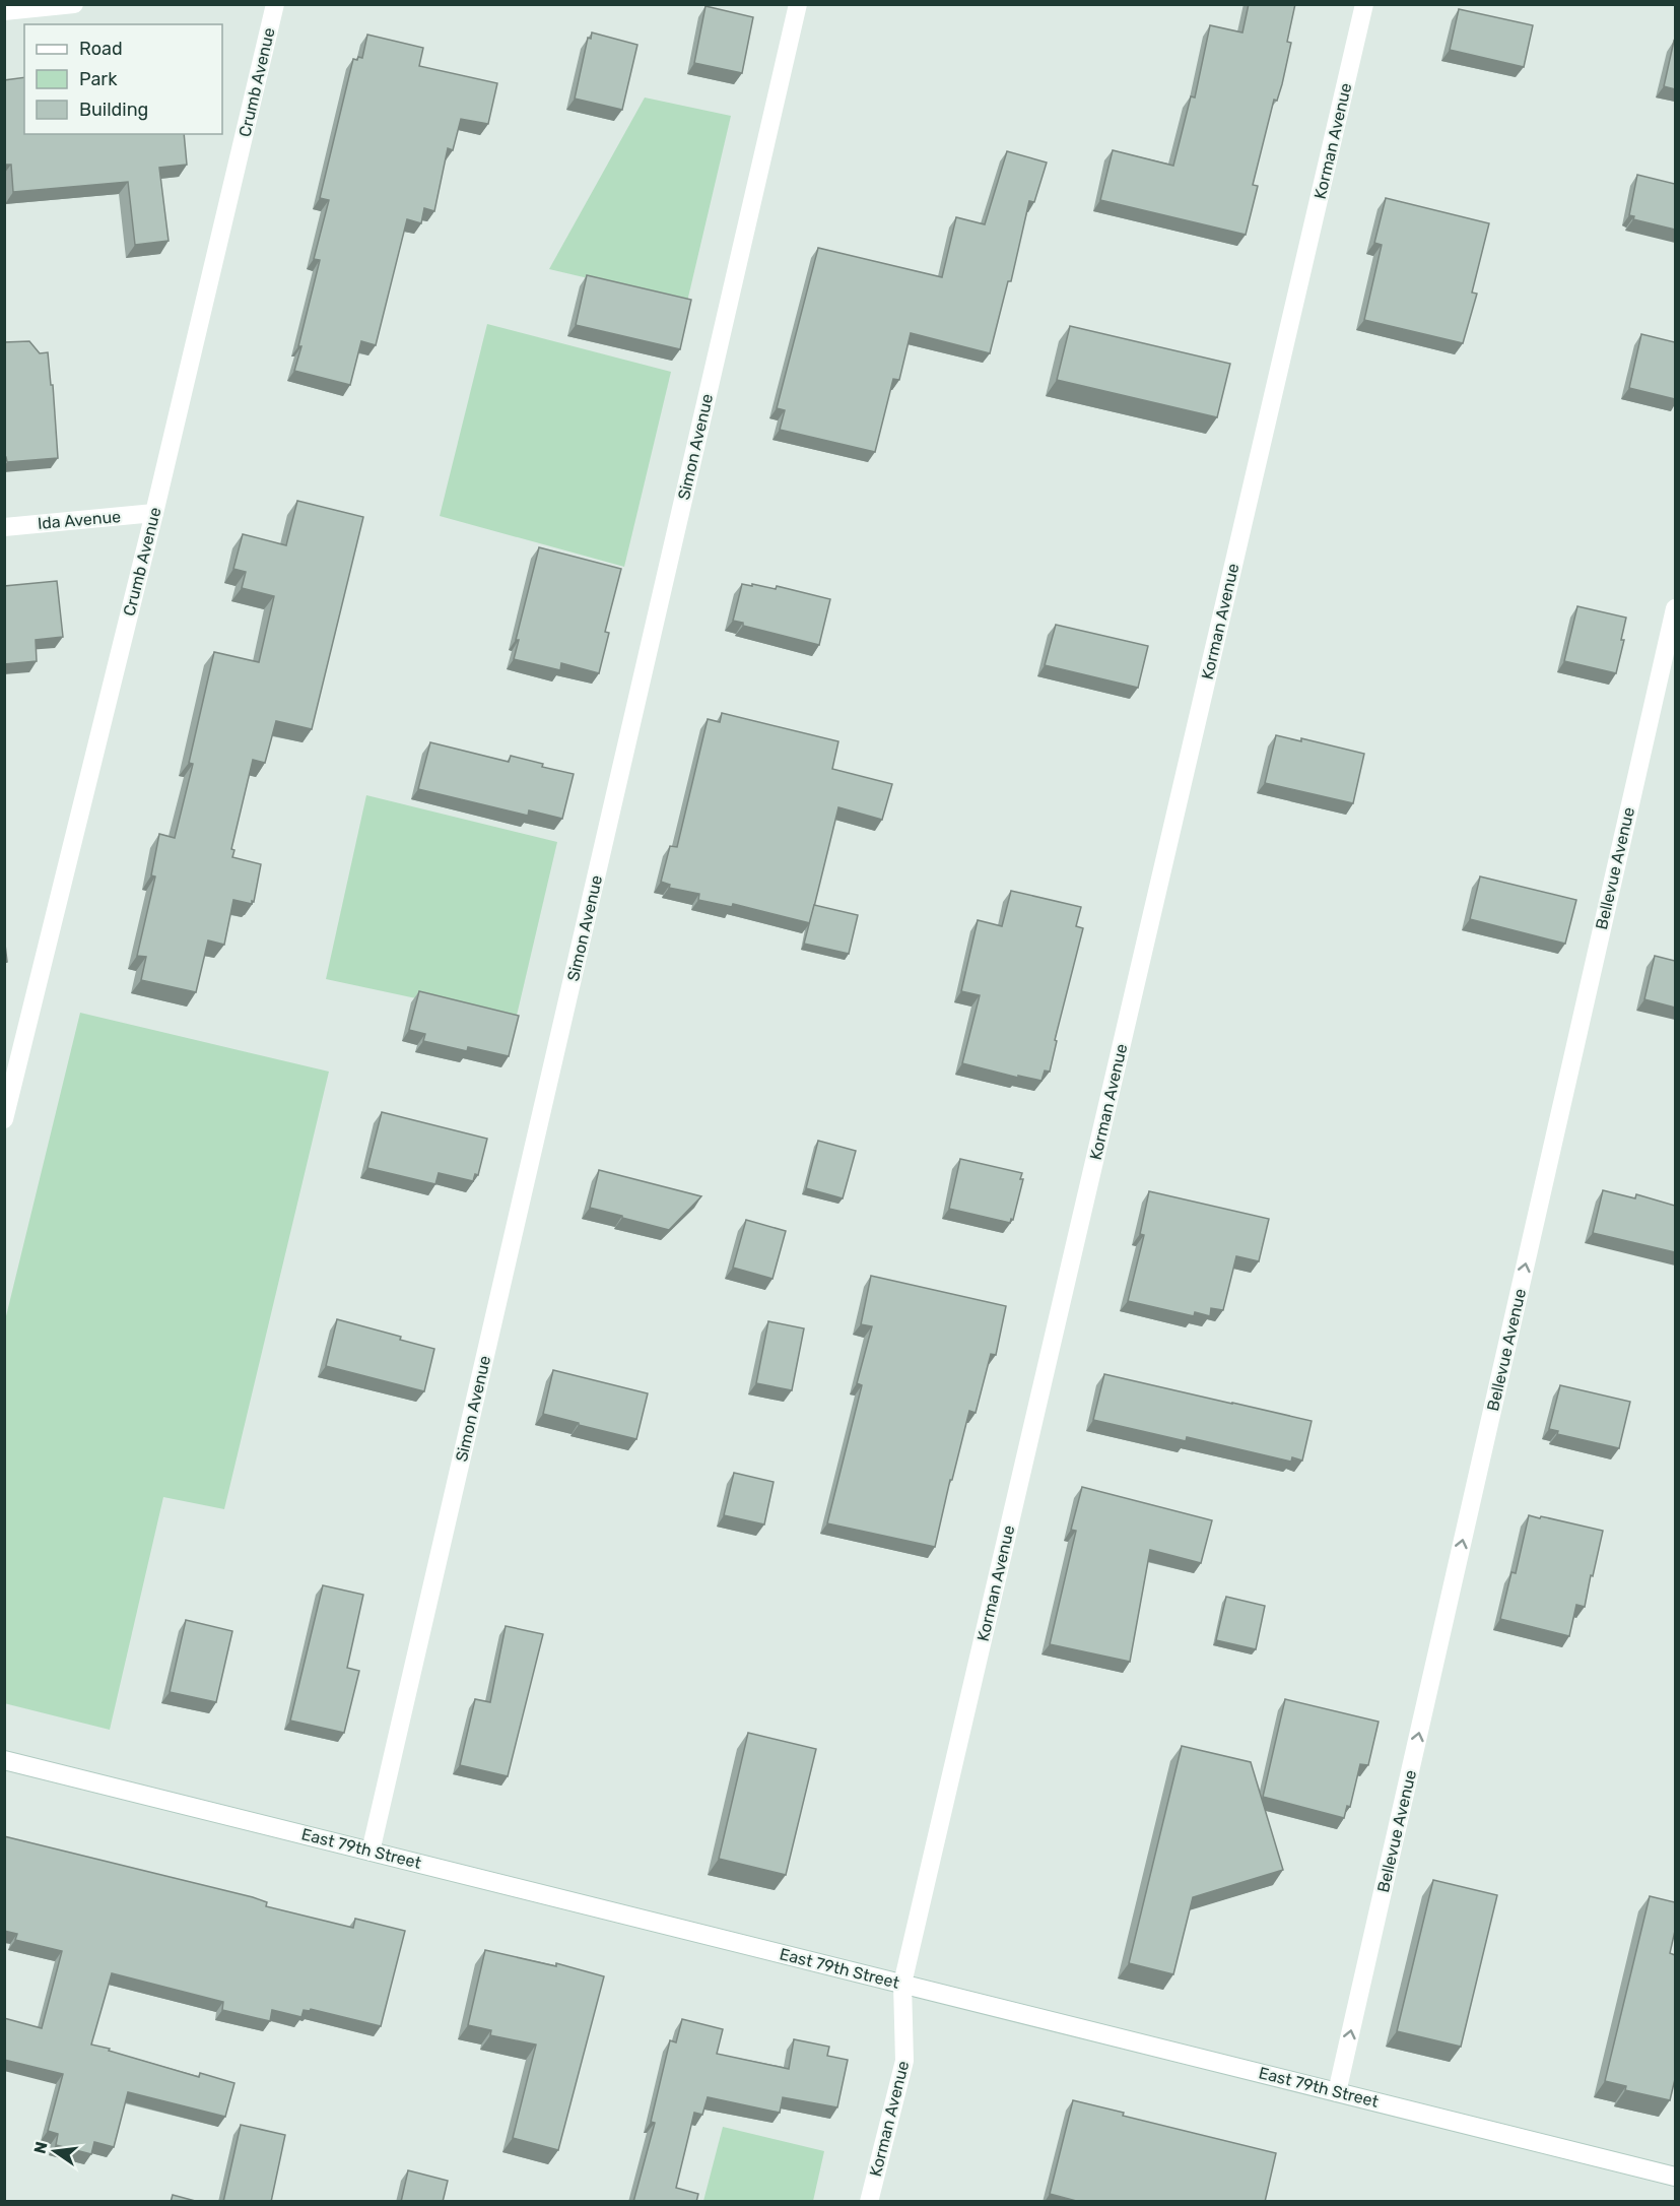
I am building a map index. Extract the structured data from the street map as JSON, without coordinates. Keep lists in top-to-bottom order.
{
  "streets": {
    "street": [
      "Crumb Avenue",
      "Korman Avenue",
      "Simon Avenue",
      "Ida Avenue",
      "Bellevue Avenue",
      "East 79th Street"
    ]
  },
  "crossings": [
    ["Crumb Avenue", "Ida Avenue"],
    ["Korman Avenue", "East 79th Street"],
    ["Simon Avenue", "East 79th Street"],
    ["Bellevue Avenue", "East 79th Street"]
  ],
  "one_way": ["Bellevue Avenue"],
  "legend": ["Road", "Park", "Building"],
  "north": "left"
}
